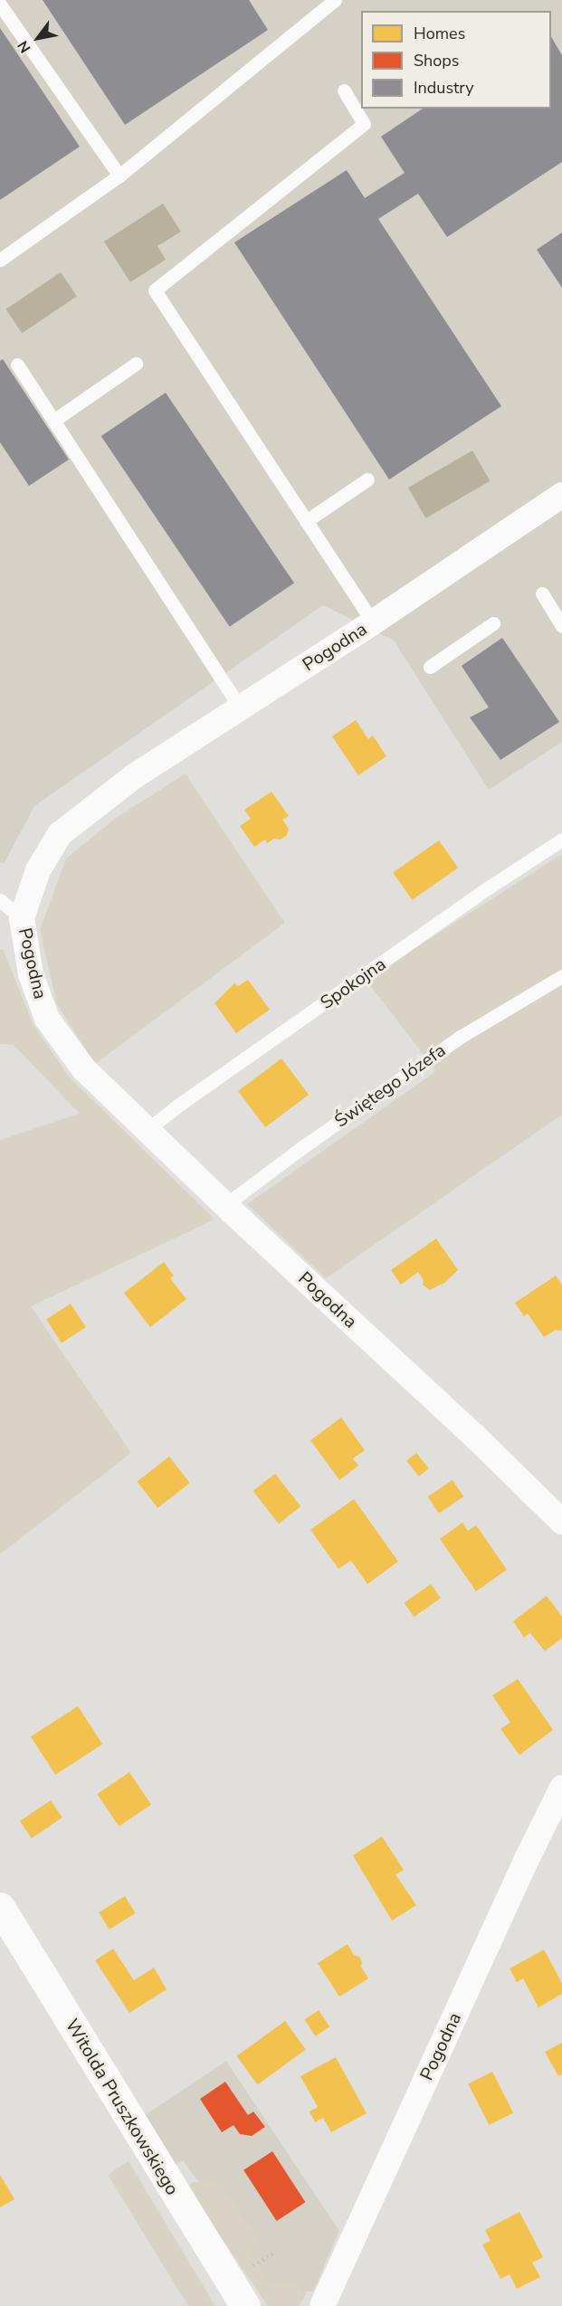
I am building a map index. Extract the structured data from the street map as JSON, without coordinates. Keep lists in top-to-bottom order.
{
  "streets": {
    "street": ["Pogodna", "Witolda Pruszkowskiego"],
    "lane": ["Spokojna", "Świętego Józefa"]
  },
  "crossings": [
    ["Pogodna", "Spokojna"],
    ["Pogodna", "Świętego Józefa"]
  ],
  "legend": ["Homes", "Shops", "Industry"],
  "north": "bottom left"
}
